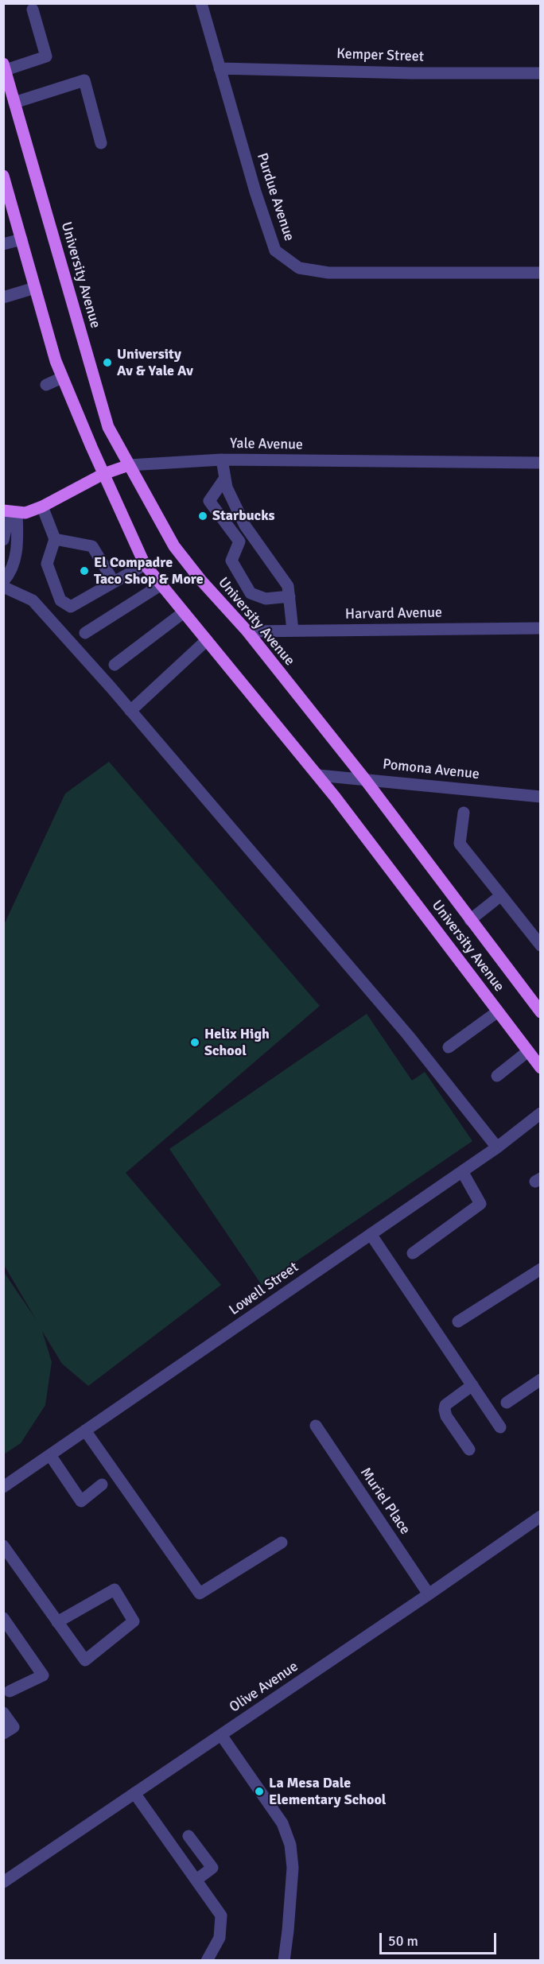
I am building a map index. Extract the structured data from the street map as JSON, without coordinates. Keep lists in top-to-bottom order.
{
  "streets": {
    "main road": ["University Avenue", "Yale Avenue"],
    "street": [
      "Kemper Street",
      "Purdue Avenue",
      "Harvard Avenue",
      "Pomona Avenue",
      "Lowell Street",
      "Muriel Place",
      "Olive Avenue"
    ]
  },
  "crossings": [
    ["Kemper Street", "Purdue Avenue"],
    ["University Avenue", "Yale Avenue"],
    ["University Avenue", "Harvard Avenue"],
    ["University Avenue", "Pomona Avenue"],
    ["Muriel Place", "Olive Avenue"]
  ],
  "places": [
    "University Av & Yale Av",
    "Starbucks",
    "El Compadre Taco Shop & More",
    "Helix High School",
    "La Mesa Dale Elementary School"
  ],
  "scale_bar": "50 m"
}
